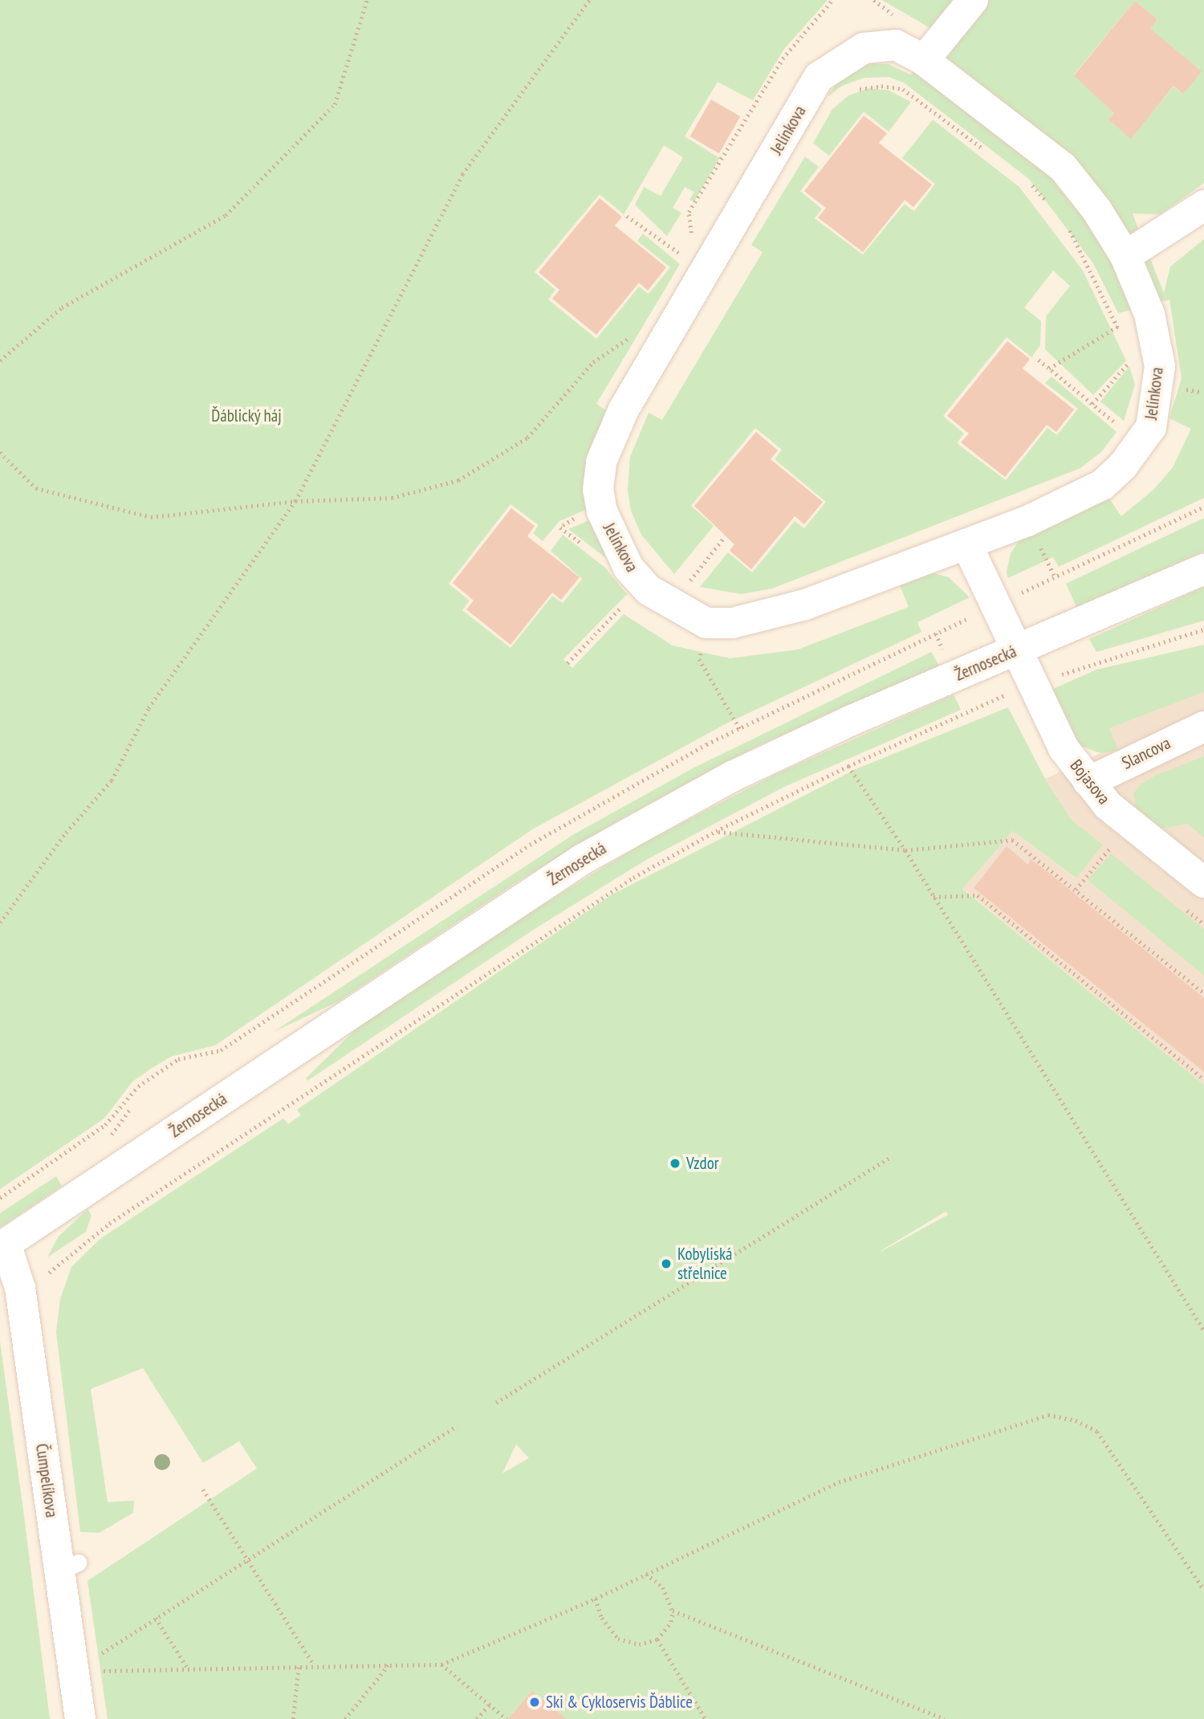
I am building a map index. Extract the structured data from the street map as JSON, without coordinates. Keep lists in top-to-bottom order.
{
  "streets": {
    "street": [
      "Jelínkova",
      "Žernosecká",
      "Slancova",
      "Bojasova",
      "Čumpelíkova"
    ]
  },
  "crossings": [
    ["Žernosecká", "Bojasova"],
    ["Žernosecká", "Čumpelíkova"],
    ["Slancova", "Bojasova"]
  ],
  "parks": ["Ďáblický háj"],
  "places": ["Vzdor", "Kobyliská střelnice", "Ski & Cykloservis Ďáblice"]
}
